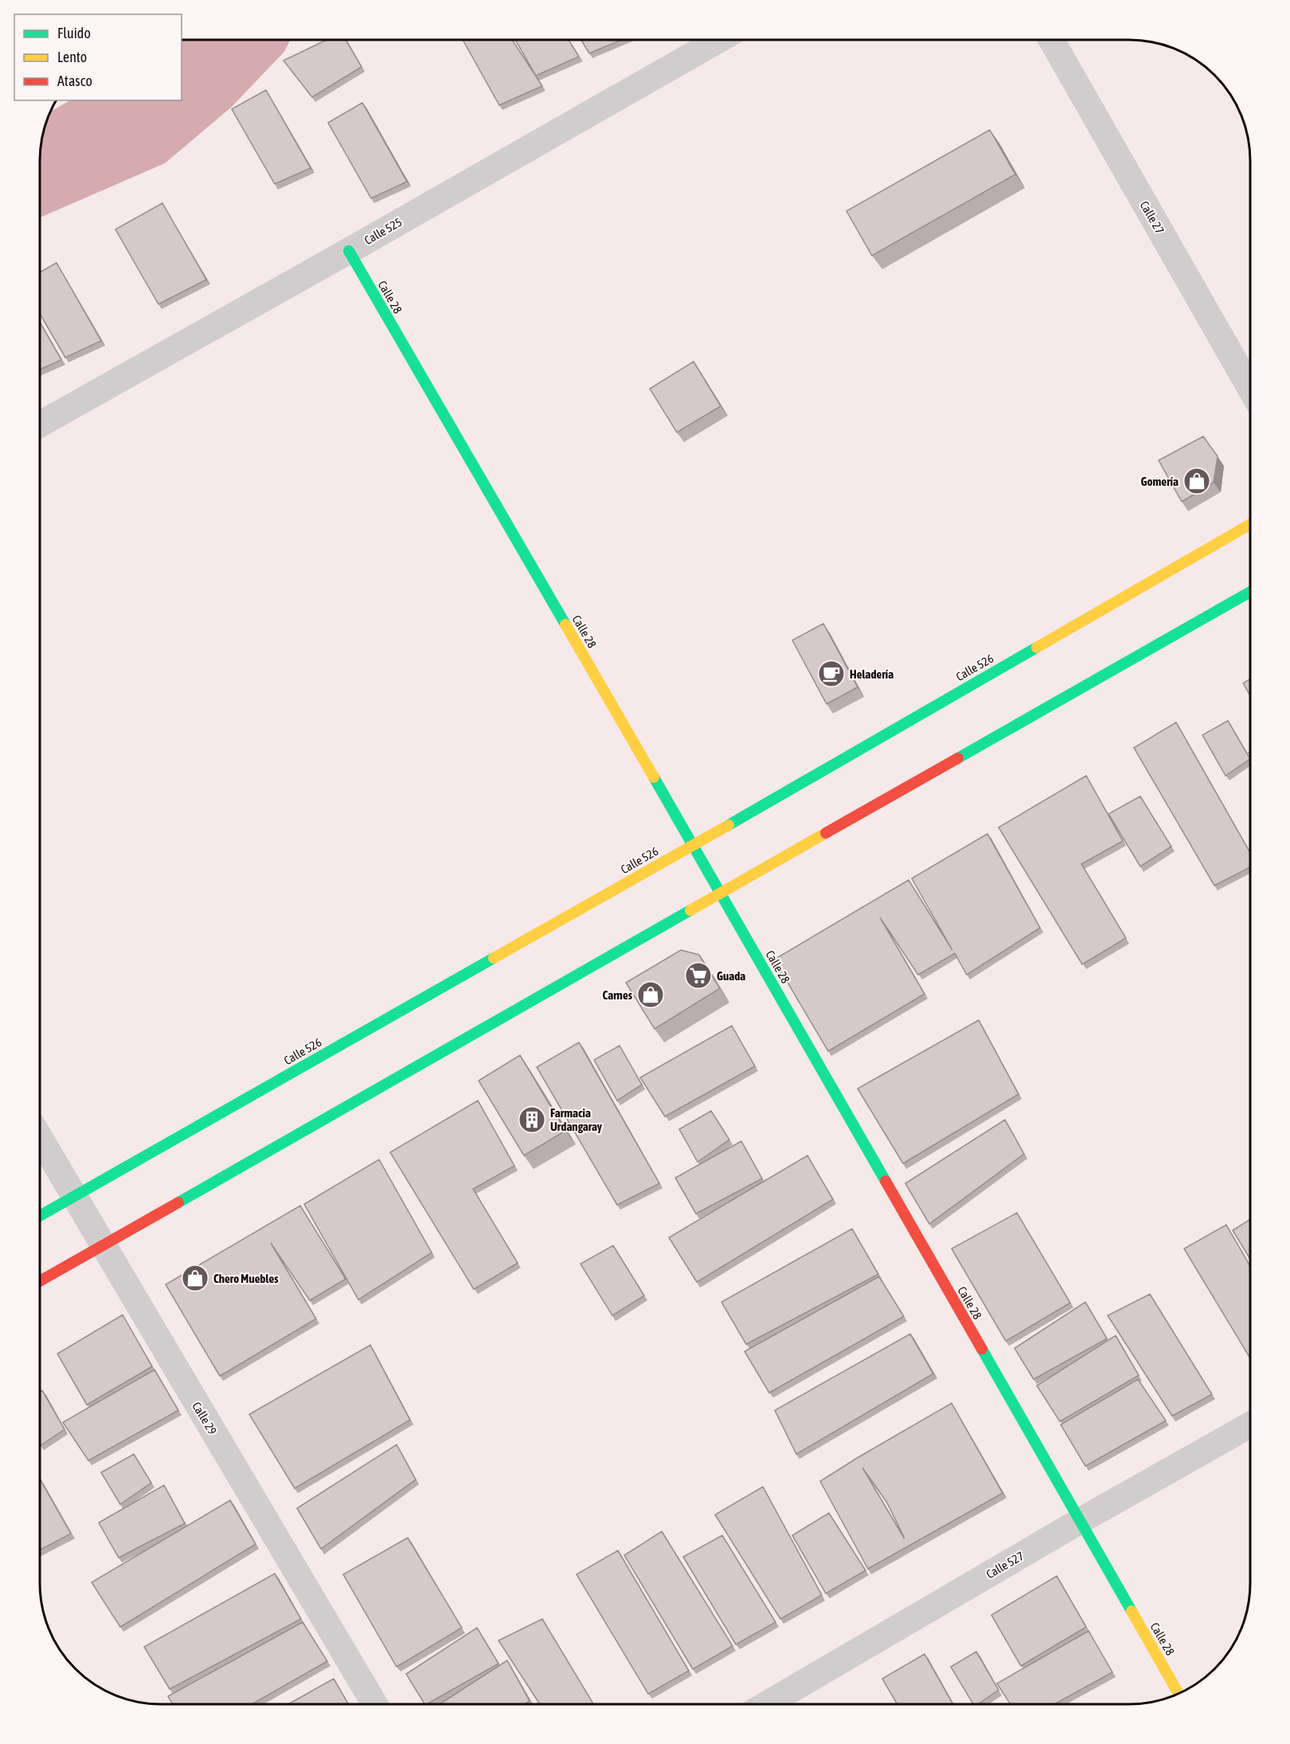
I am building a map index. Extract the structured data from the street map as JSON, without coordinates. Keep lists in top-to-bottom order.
{
  "streets": {
    "main road": ["Calle 28", "Calle 526"],
    "street": [
      "Calle 27",
      "Calle 525",
      "Calle 29",
      "Calle 527"
    ]
  },
  "crossings": [
    ["Calle 525", "Calle 28"],
    ["Calle 28", "Calle 526"],
    ["Calle 28", "Calle 527"],
    ["Calle 526", "Calle 29"]
  ],
  "places": {
    "shop": ["Gomería", "Carnes", "Chero Muebles"],
    "cafe": ["Heladería"],
    "supermarket": ["Guada"],
    "building": ["Farmacia Urdangaray"]
  },
  "legend": ["Fluido", "Lento", "Atasco"]
}
